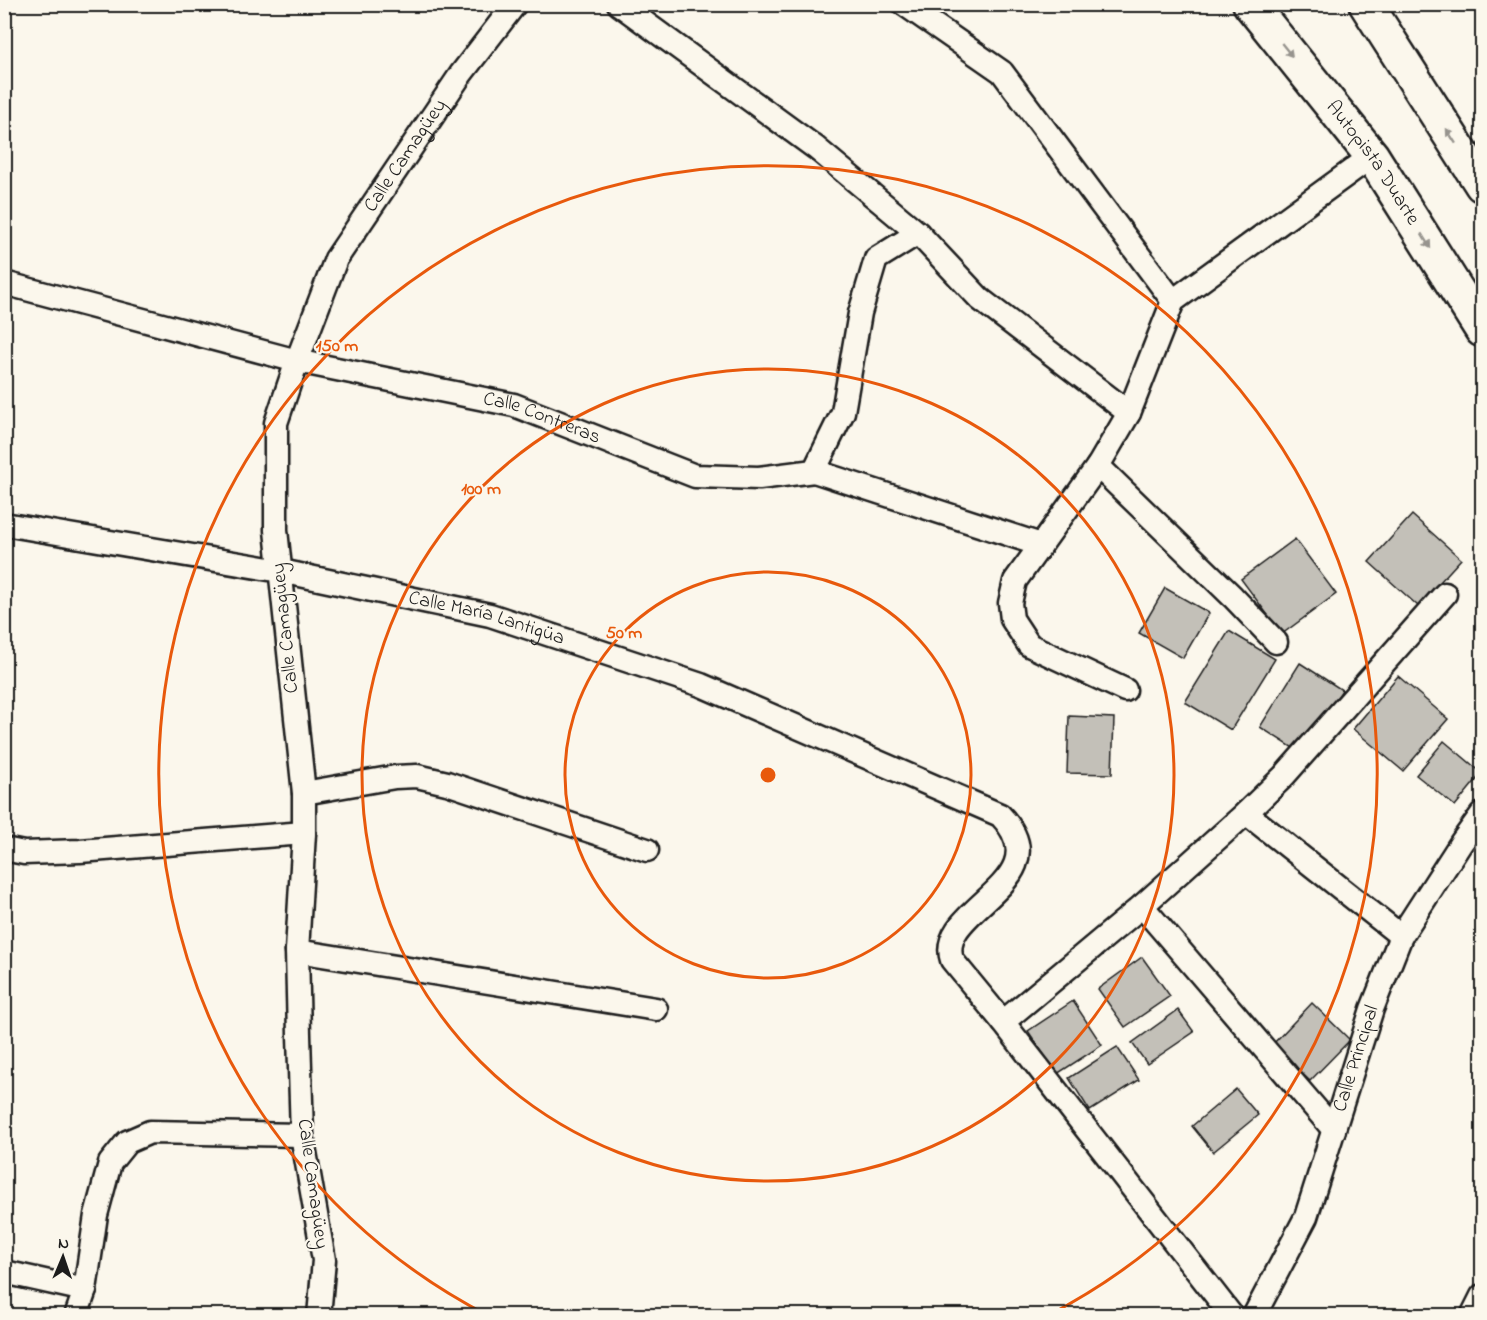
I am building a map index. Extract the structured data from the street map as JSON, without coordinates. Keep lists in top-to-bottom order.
{
  "streets": {
    "highway": ["Autopista Duarte"],
    "street": [
      "Calle Camagüey",
      "Calle Contreras",
      "Calle María Lantigüa",
      "Calle Principal"
    ]
  },
  "crossings": [
    ["Calle Camagüey", "Calle Contreras"],
    ["Calle Camagüey", "Calle María Lantigüa"]
  ],
  "north": "top",
  "rings": ["150 m", "100 m", "50 m"]
}
